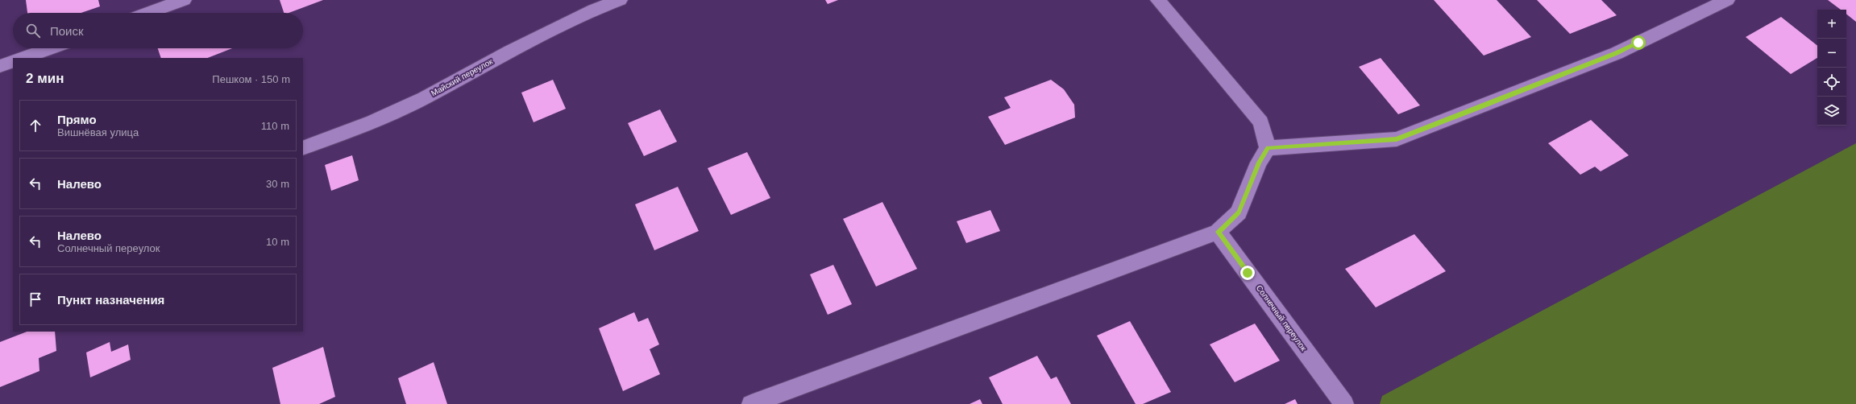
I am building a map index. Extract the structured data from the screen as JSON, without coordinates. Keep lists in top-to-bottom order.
{
  "streets": {
    "street": ["Майский переулок", "Солнечный переулок"]
  },
  "page": {
    "map_buttons": ["+", "−"],
    "search": "Поиск",
    "heading": ["2 мин", "Пешком · 150 m"],
    "list": [
      ["Прямо", "Вишнёвая улица", "110 m"],
      ["Налево", "30 m"],
      ["Налево", "Солнечный переулок", "10 m"],
      "Пункт назначения"
    ]
  }
}
